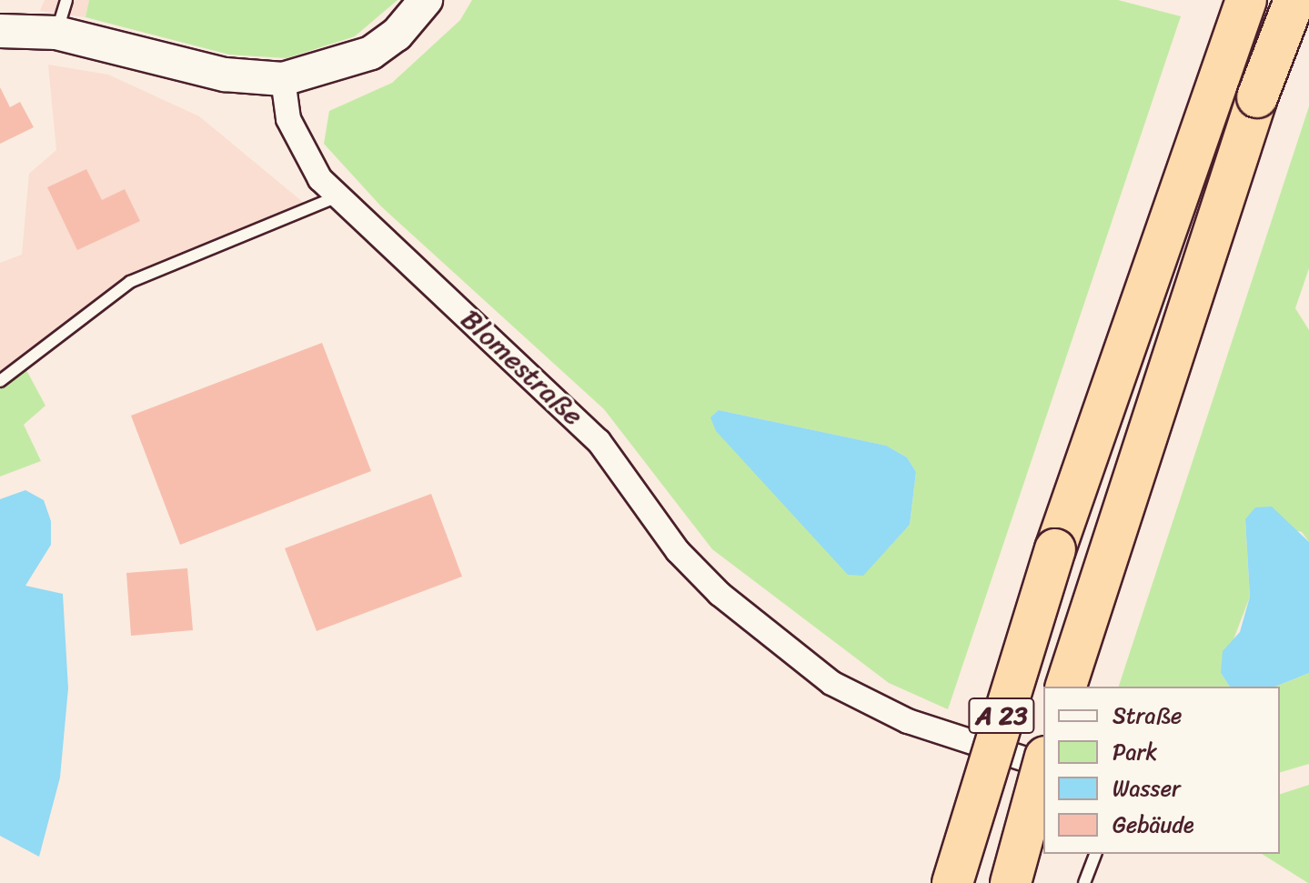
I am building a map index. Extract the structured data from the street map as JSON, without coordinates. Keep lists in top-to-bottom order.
{
  "streets": {
    "highway": ["A 23"],
    "street": ["Blomestraße"]
  },
  "legend": [
    "Straße",
    "Park",
    "Wasser",
    "Gebäude"
  ]
}
